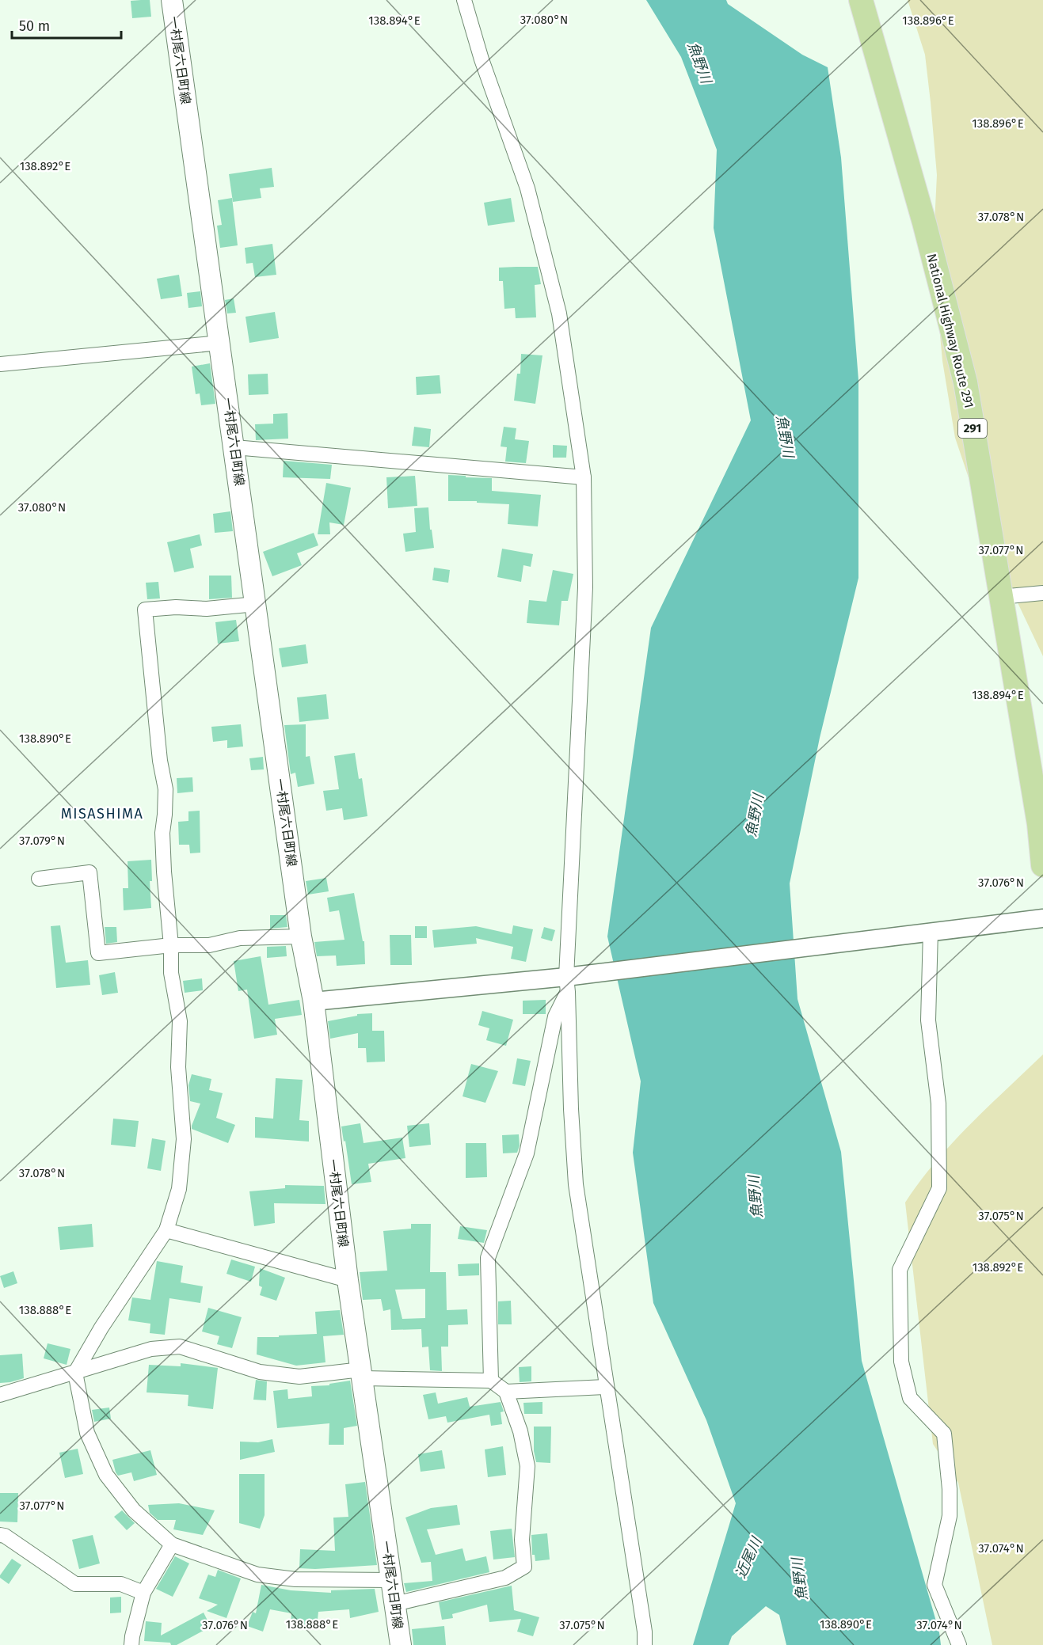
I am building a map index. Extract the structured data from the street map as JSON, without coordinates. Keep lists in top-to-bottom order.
{
  "streets": {
    "highway": ["National Highway Route 291", "291"],
    "main road": ["一村尾六日町線"]
  },
  "districts": ["MISASHIMA"],
  "water": ["魚野川", "近尾川"],
  "scale_bar": "50 m",
  "coordinates": [
    "37.080°N",
    "138.894°E",
    "138.896°E",
    "138.892°E",
    "37.078°N",
    "37.077°N",
    "138.890°E",
    "37.079°N",
    "37.076°N",
    "37.075°N",
    "138.888°E",
    "37.074°N"
  ]
}
